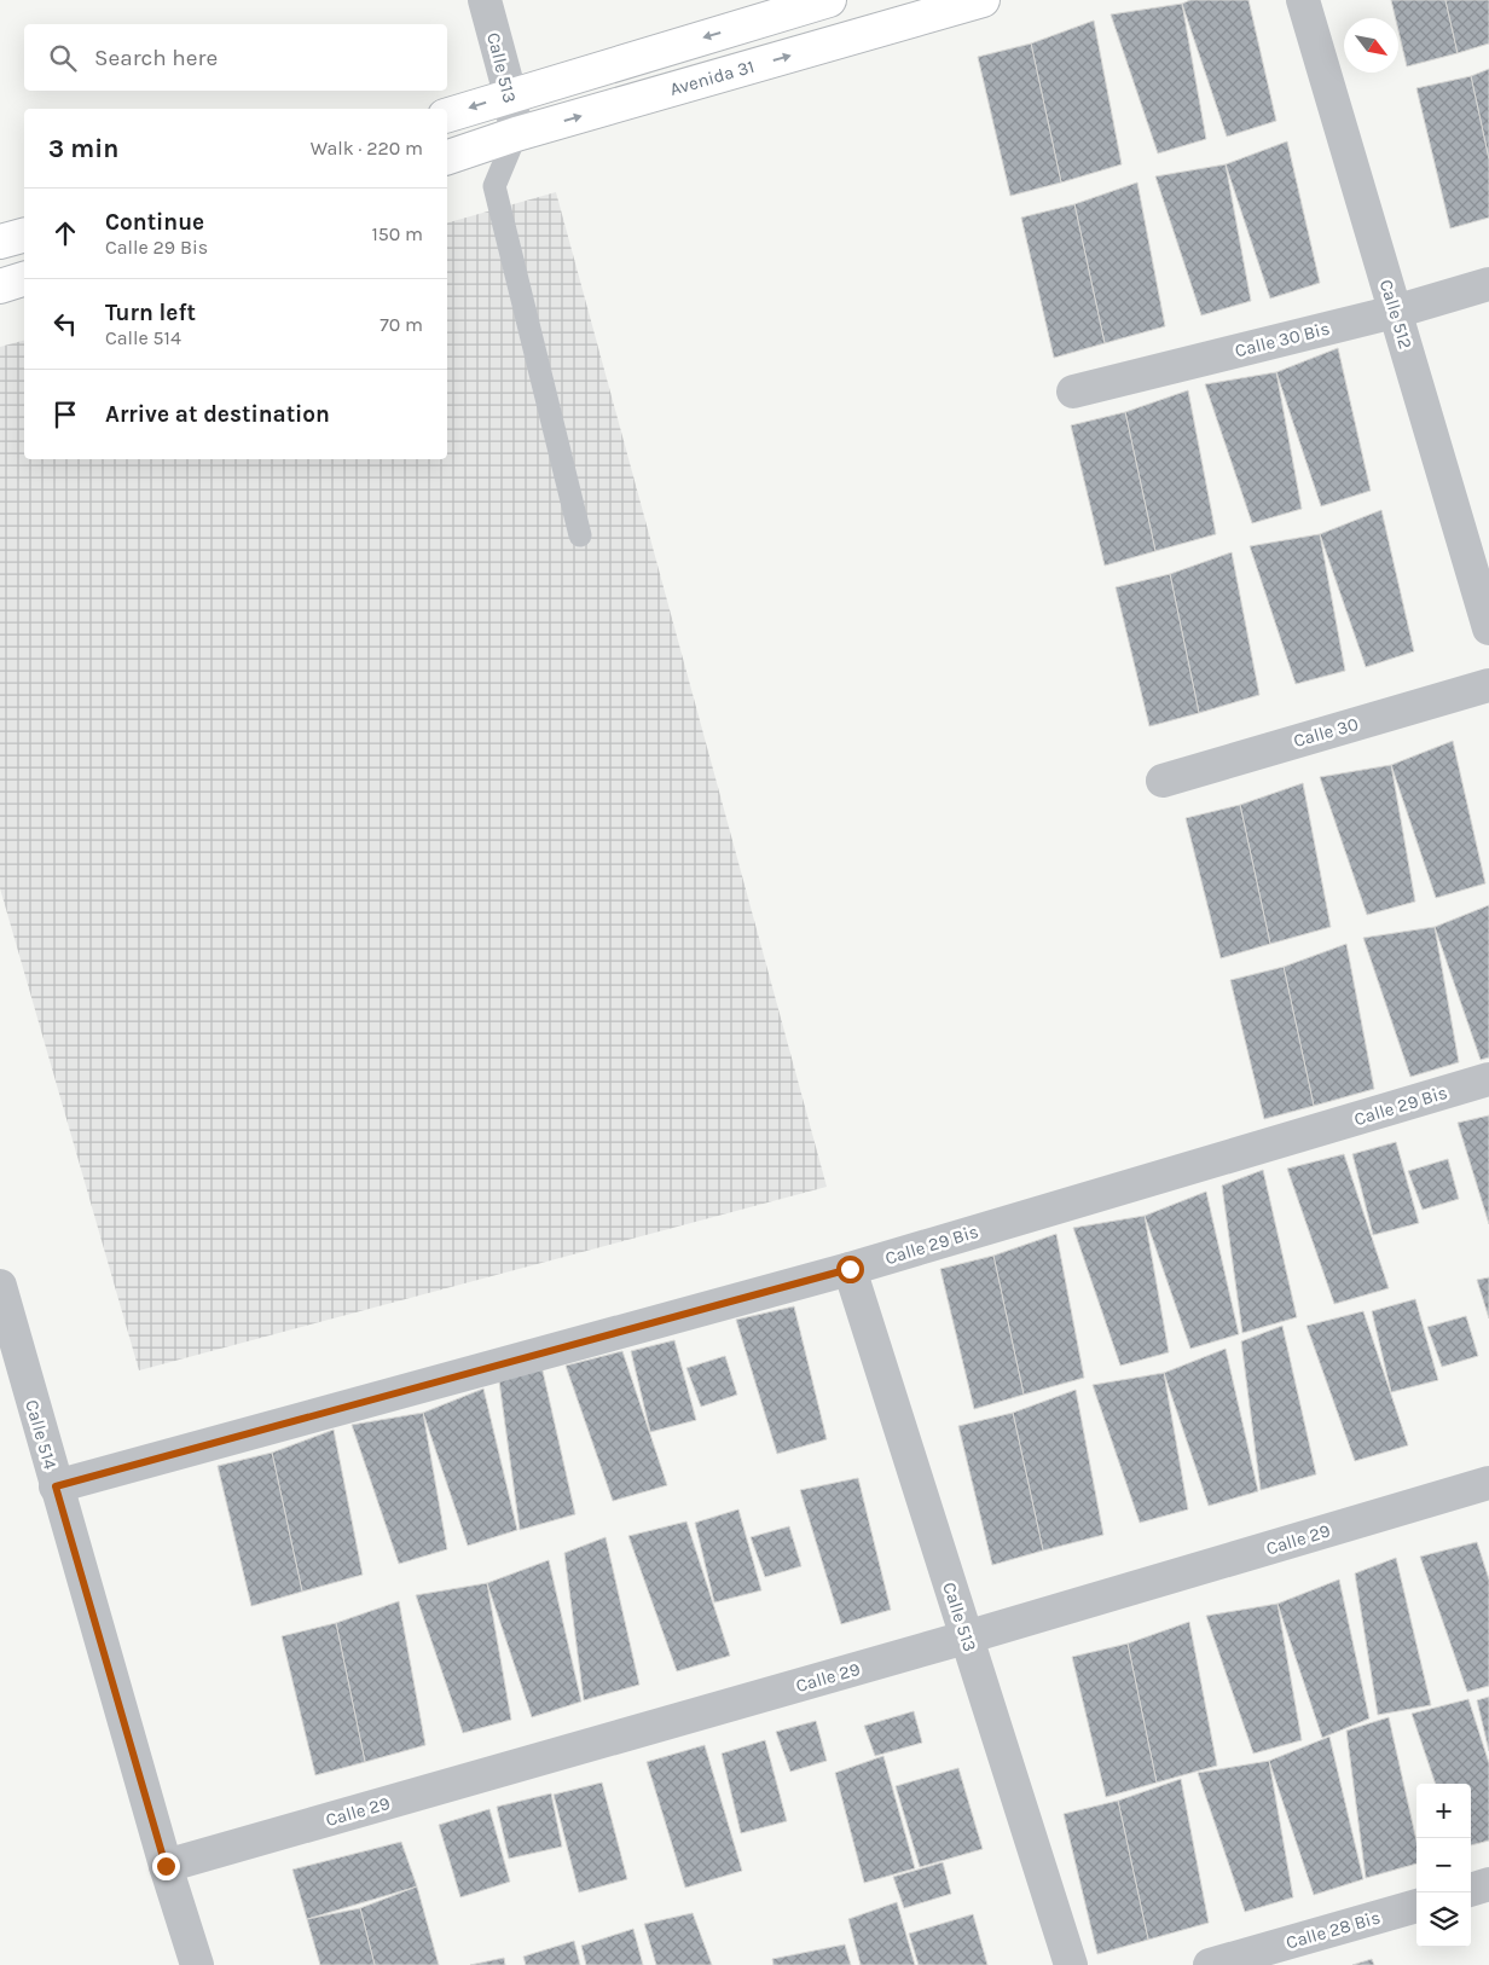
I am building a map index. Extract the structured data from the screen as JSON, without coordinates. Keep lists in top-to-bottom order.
{
  "streets": {
    "street": [
      "Calle 513",
      "Avenida 31",
      "Calle 512",
      "Calle 30 Bis",
      "Calle 30",
      "Calle 29 Bis",
      "Calle 514",
      "Calle 29",
      "Calle 28 Bis"
    ]
  },
  "crossings": [
    ["Calle 513", "Avenida 31"],
    ["Calle 513", "Calle 29 Bis"],
    ["Calle 513", "Calle 29"],
    ["Calle 512", "Calle 30 Bis"],
    ["Calle 29 Bis", "Calle 514"],
    ["Calle 514", "Calle 29"]
  ],
  "north": "bottom right",
  "page": {
    "search": "Search here",
    "heading": ["3 min", "Walk · 220 m"],
    "list": [
      ["Continue", "Calle 29 Bis", "150 m"],
      ["Turn left", "Calle 514", "70 m"],
      "Arrive at destination"
    ],
    "map_buttons": ["+", "−"]
  }
}
